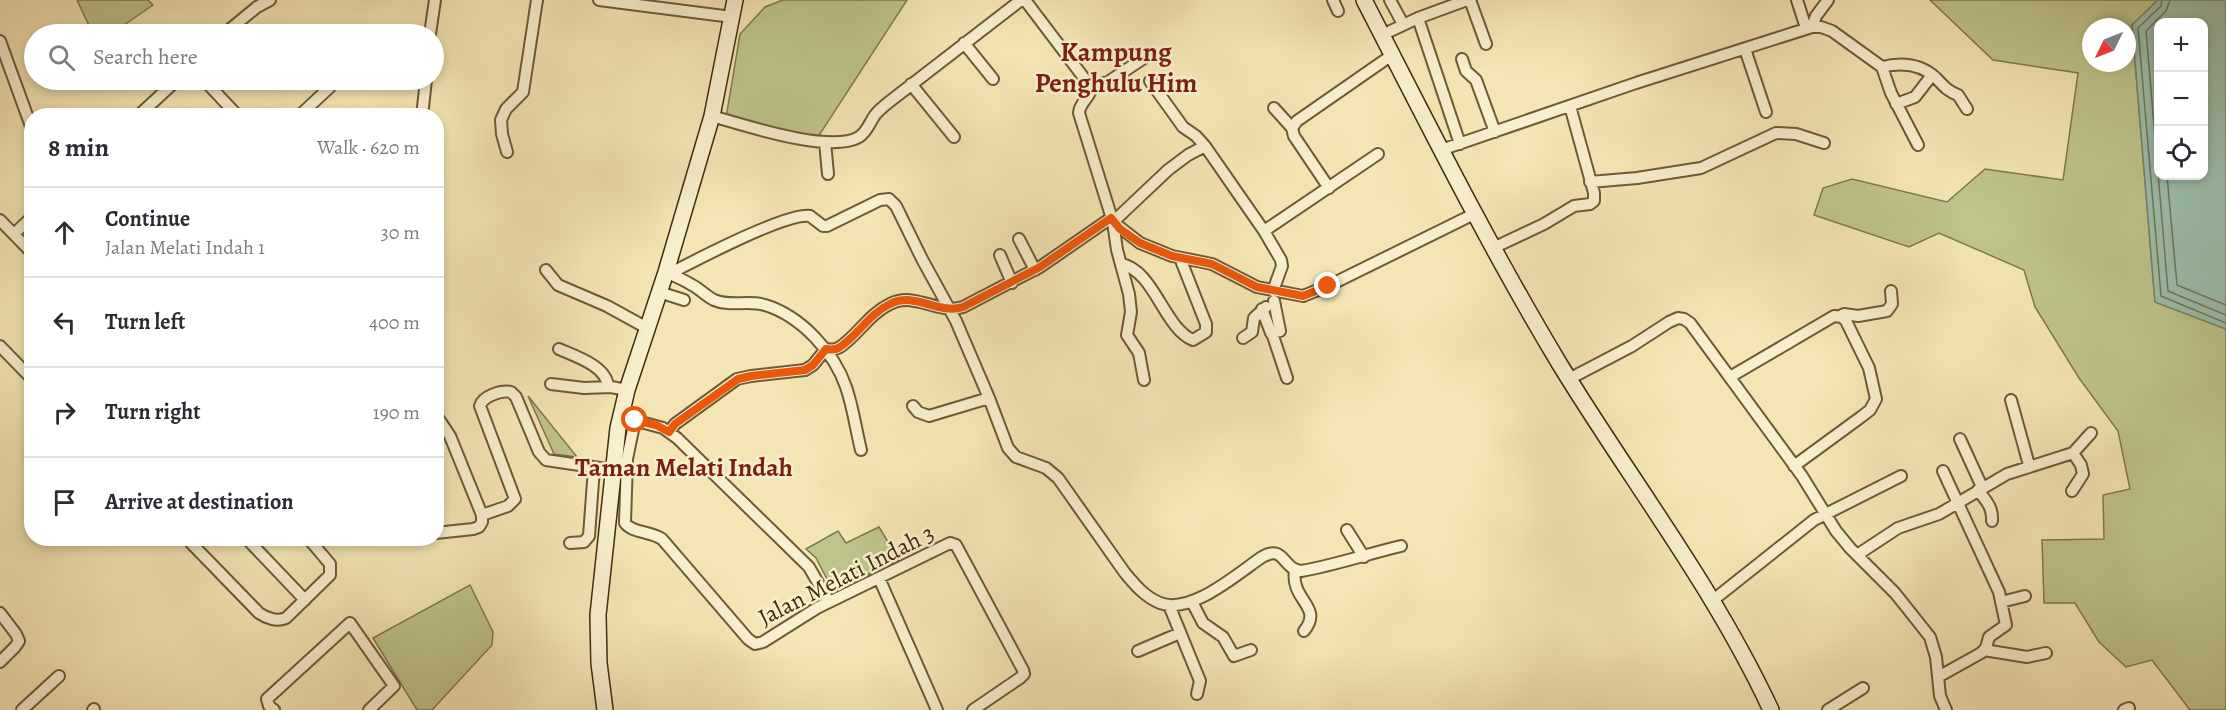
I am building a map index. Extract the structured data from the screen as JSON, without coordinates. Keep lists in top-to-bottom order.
{
  "streets": {
    "street": ["Jalan Melati Indah 3"]
  },
  "districts": ["Kampung Penghulu Him", "Taman Melati Indah"],
  "north": "bottom left",
  "page": {
    "map_buttons": ["+", "−"],
    "search": "Search here",
    "heading": ["8 min", "Walk · 620 m"],
    "list": [
      ["Continue", "Jalan Melati Indah 1", "30 m"],
      ["Turn left", "400 m"],
      ["Turn right", "190 m"],
      "Arrive at destination"
    ]
  }
}
